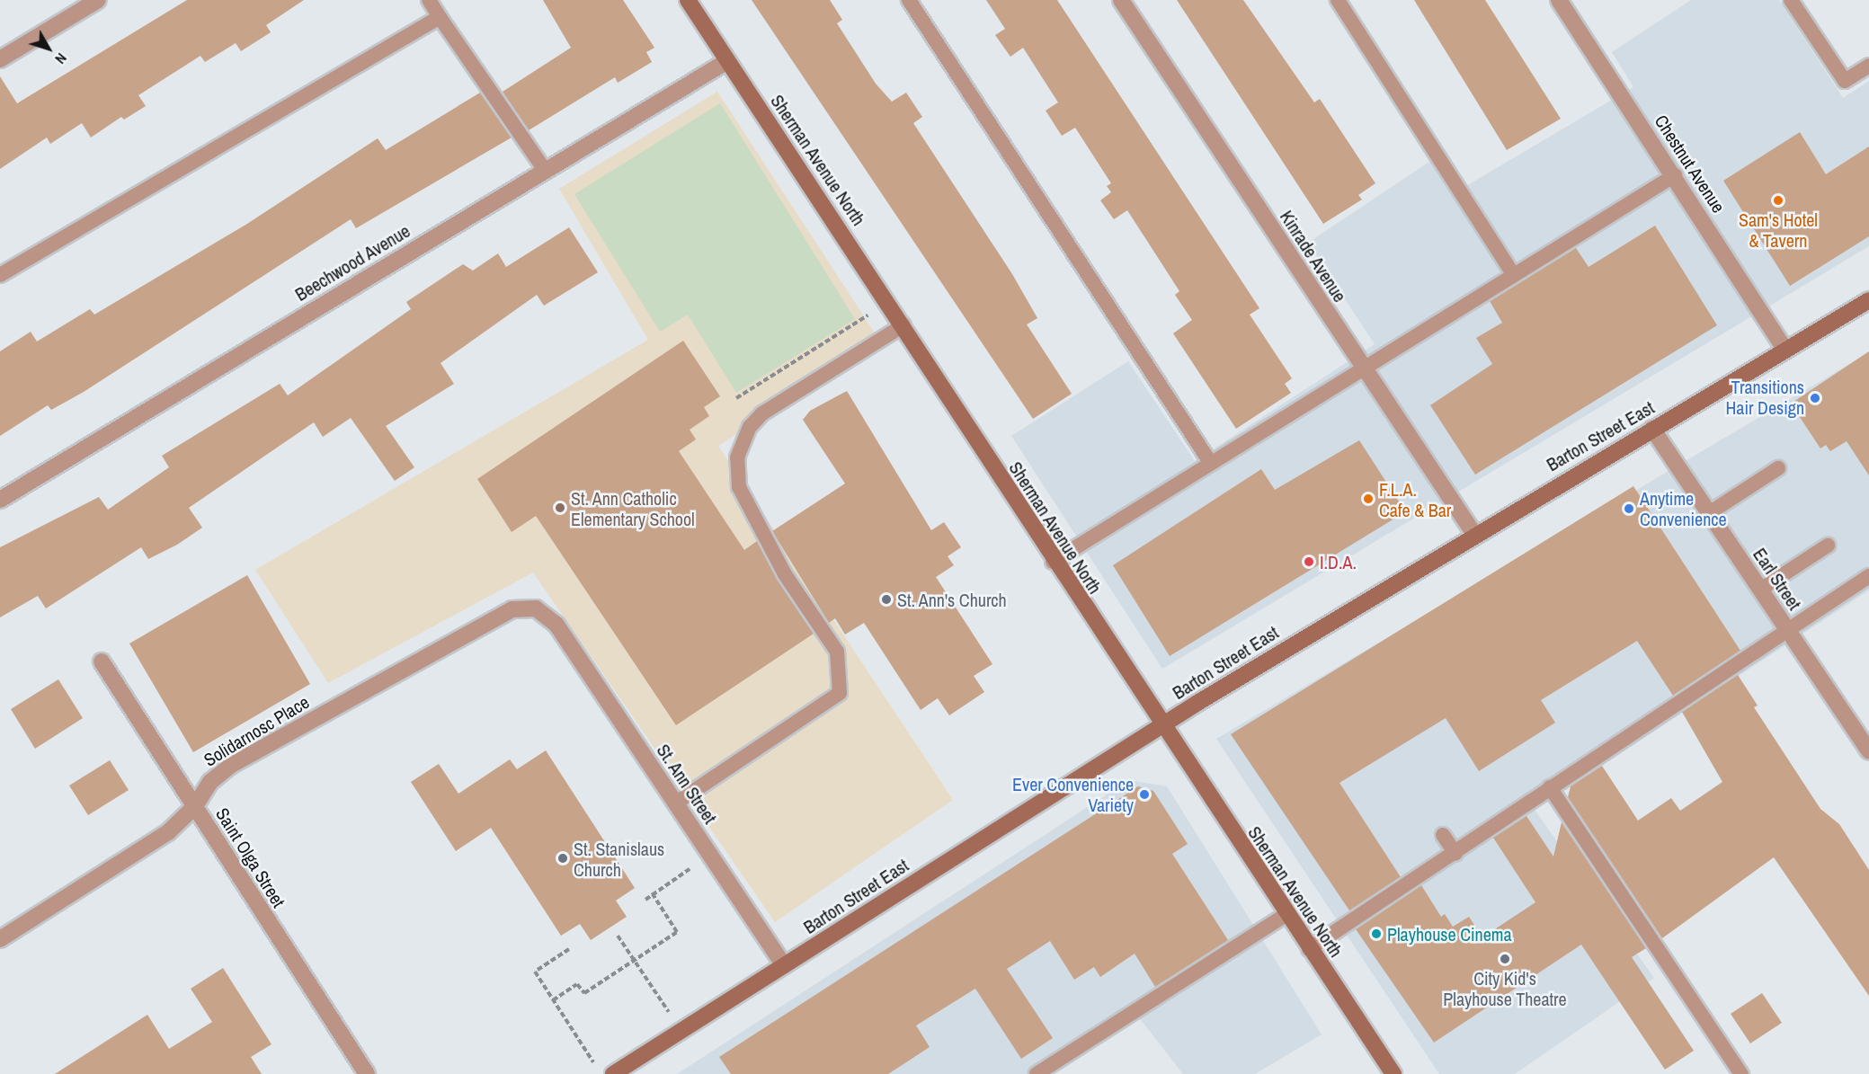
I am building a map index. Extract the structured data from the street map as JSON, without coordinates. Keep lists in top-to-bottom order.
{
  "streets": {
    "main road": ["Sherman Avenue North", "Barton Street East"],
    "street": [
      "Chestnut Avenue",
      "Kinrade Avenue",
      "Beechwood Avenue",
      "Earl Street",
      "Solidarnosc Place",
      "St. Ann Street",
      "Saint Olga Street"
    ]
  },
  "crossings": [
    ["Sherman Avenue North", "Beechwood Avenue"],
    ["Sherman Avenue North", "Barton Street East"],
    ["Chestnut Avenue", "Barton Street East"],
    ["Kinrade Avenue", "Barton Street East"],
    ["Barton Street East", "Earl Street"],
    ["Barton Street East", "St. Ann Street"],
    ["Solidarnosc Place", "St. Ann Street"],
    ["Solidarnosc Place", "Saint Olga Street"]
  ],
  "places": [
    "Sam's Hotel & Tavern",
    "Transitions Hair Design",
    "F.L.A. Cafe & Bar",
    "St. Ann Catholic Elementary School",
    "Anytime Convenience",
    "I.D.A.",
    "St. Ann's Church",
    "Ever Convenience Variety",
    "St. Stanislaus Church",
    "Playhouse Cinema",
    "City Kid's Playhouse Theatre"
  ],
  "north": "bottom right"
}
